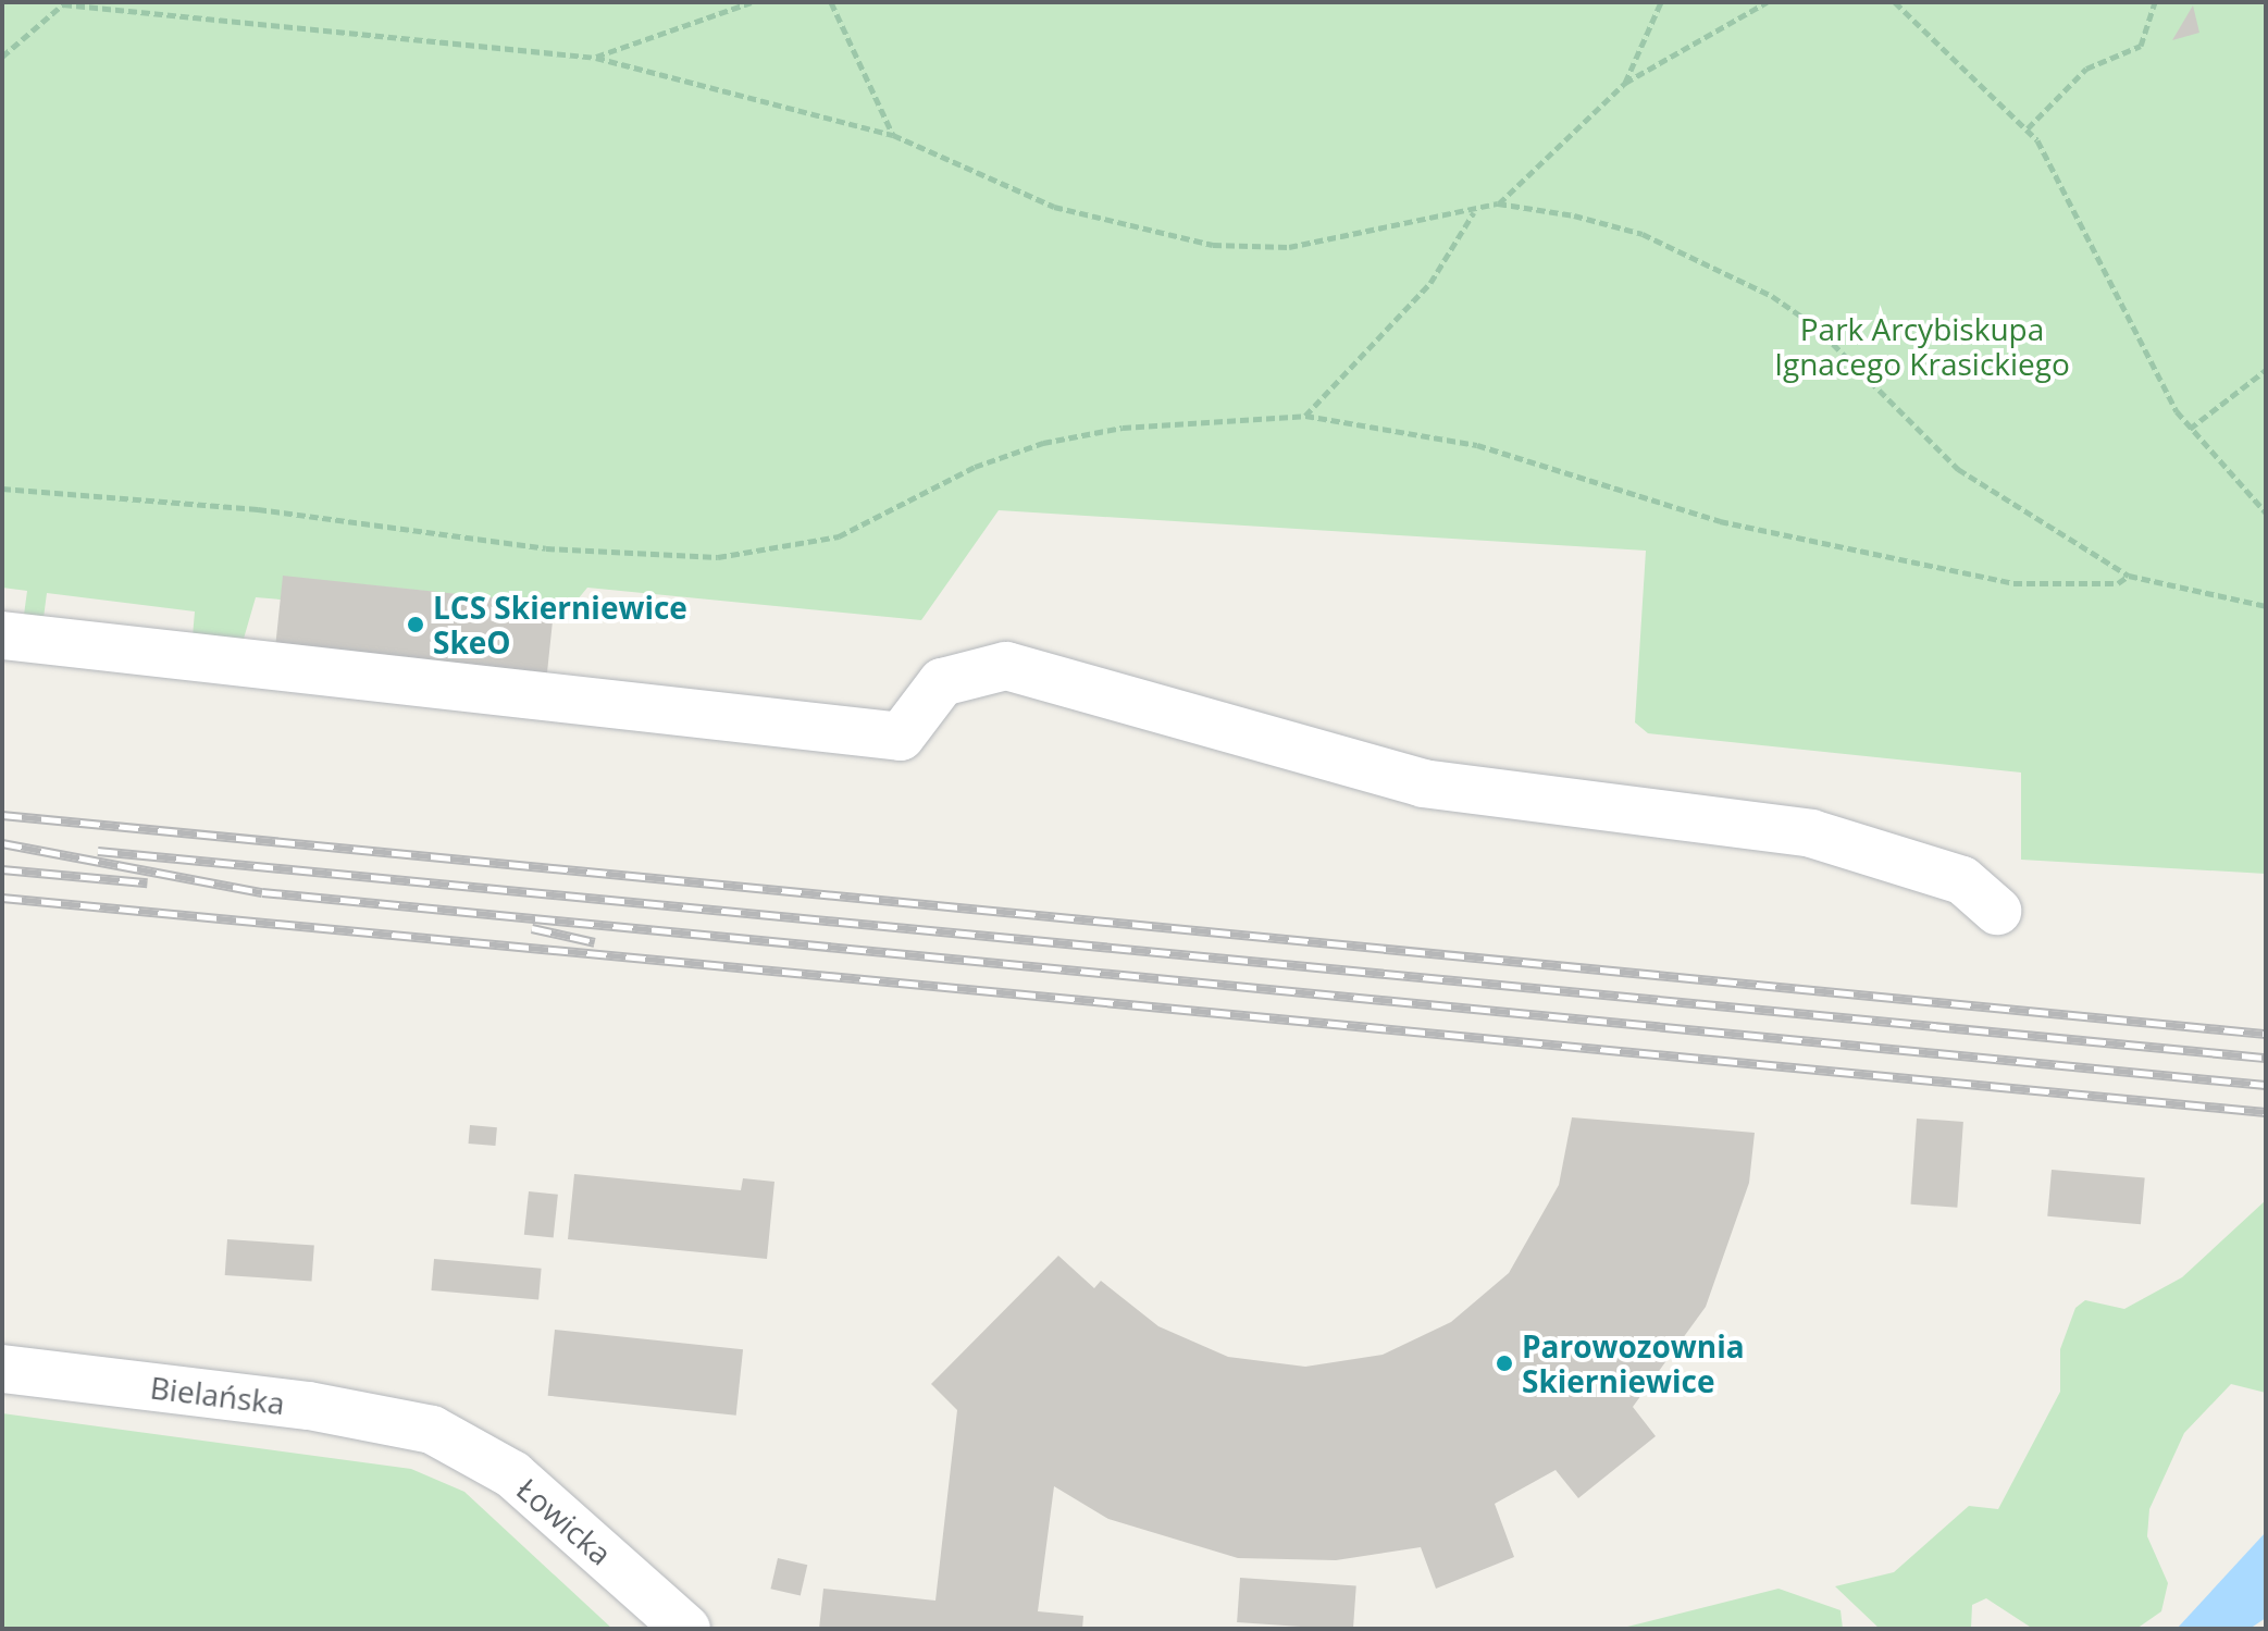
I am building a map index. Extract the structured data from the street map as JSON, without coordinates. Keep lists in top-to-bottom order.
{
  "streets": {
    "street": ["Bielańska", "Łowicka"]
  },
  "crossings": [
    ["Bielańska", "Łowicka"]
  ],
  "parks": ["Park Arcybiskupa Ignacego Krasickiego"],
  "places": ["LCS Skierniewice SkeO", "Parowozownia Skierniewice"]
}
